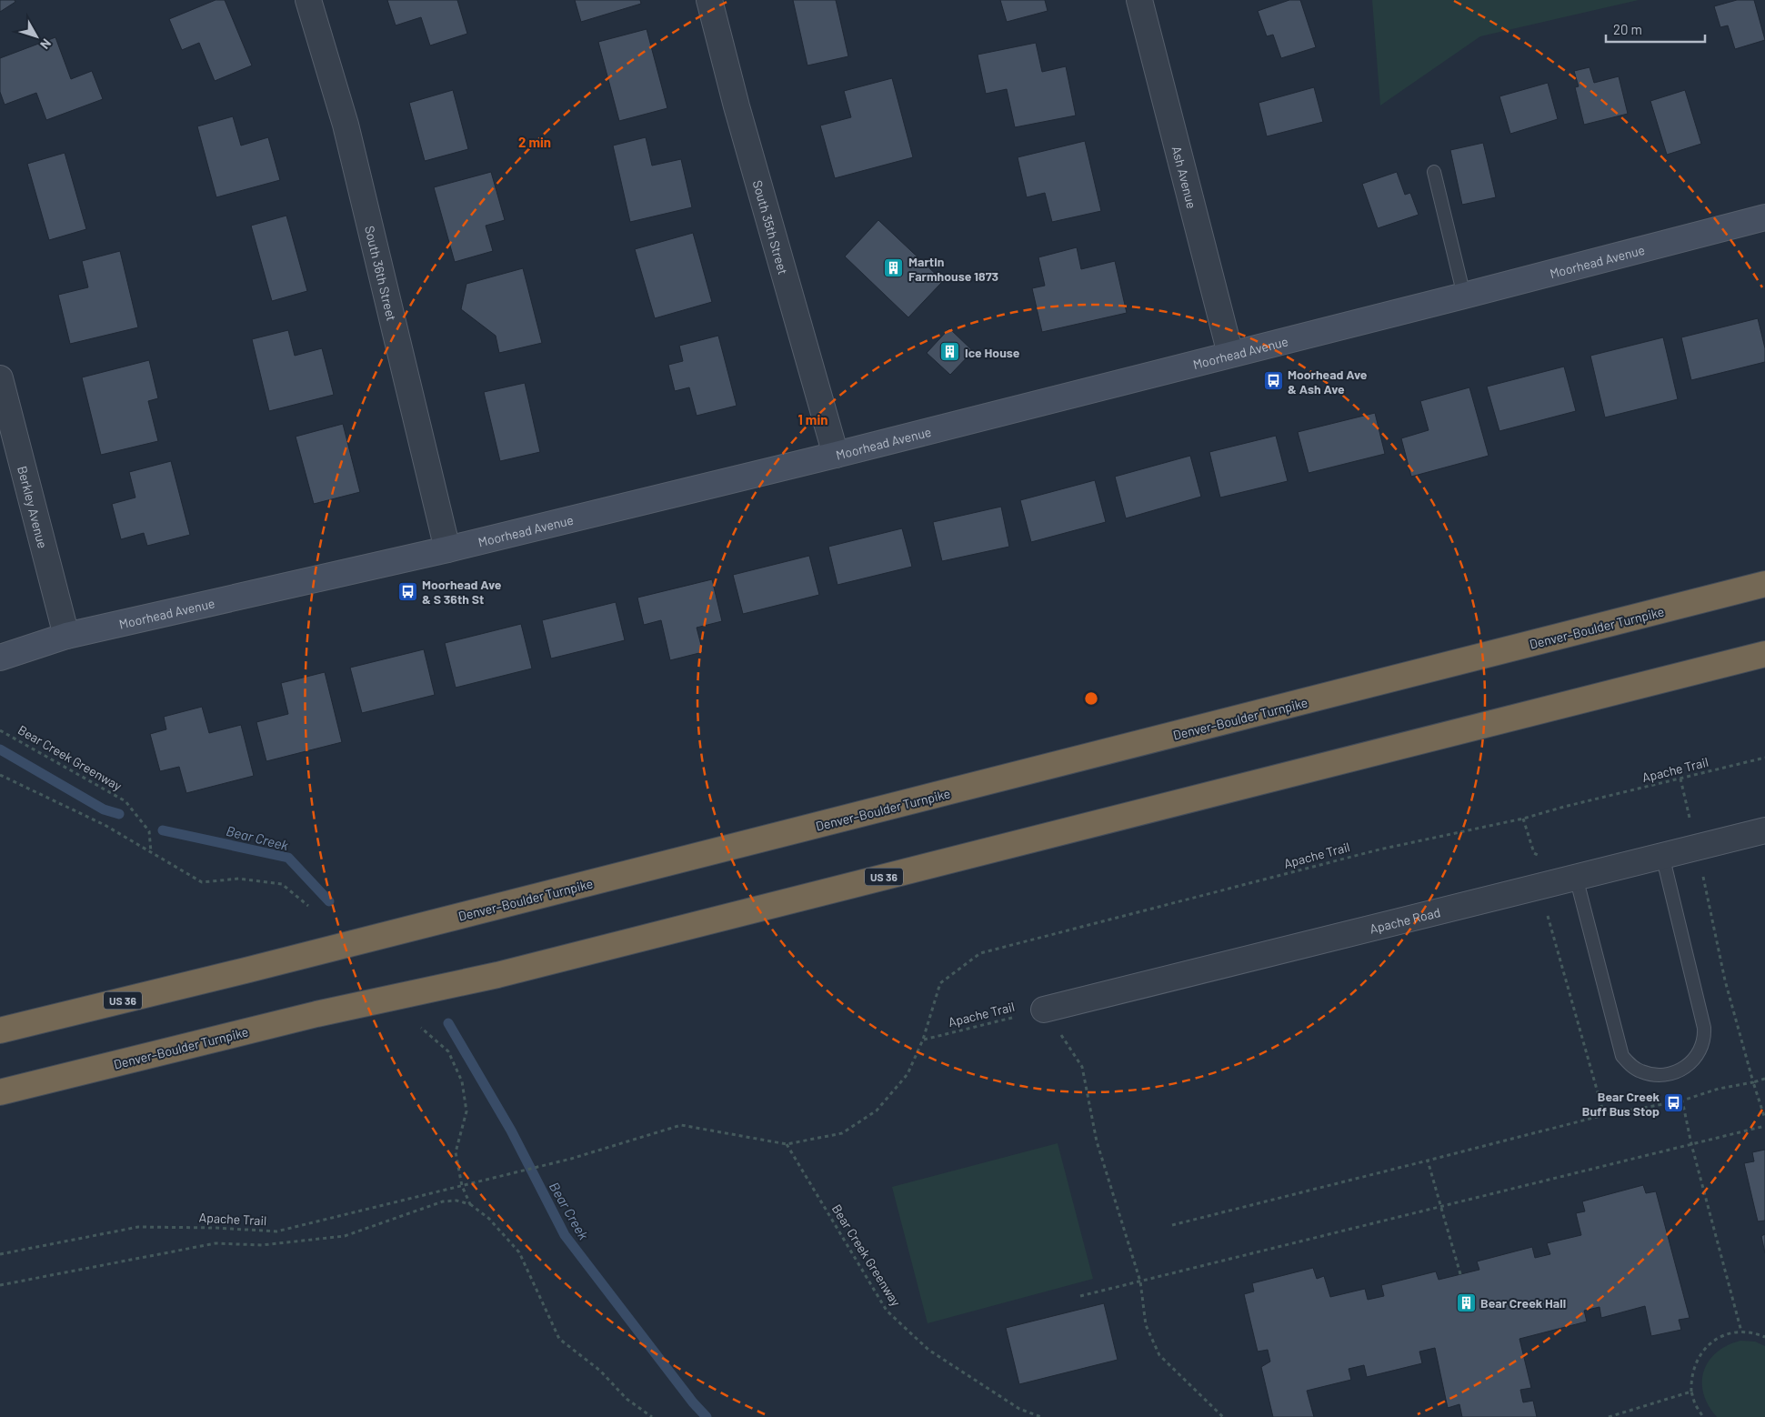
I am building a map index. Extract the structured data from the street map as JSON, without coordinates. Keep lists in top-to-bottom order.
{
  "streets": {
    "highway": ["Denver–Boulder Turnpike", "US 36"],
    "street": [
      "Ash Avenue",
      "South 35th Street",
      "Moorhead Avenue",
      "South 36th Street",
      "Berkley Avenue",
      "Apache Road"
    ],
    "path": ["Bear Creek Greenway", "Apache Trail"]
  },
  "crossings": [
    ["Ash Avenue", "Moorhead Avenue"],
    ["South 35th Street", "Moorhead Avenue"],
    ["Moorhead Avenue", "South 36th Street"],
    ["Moorhead Avenue", "Berkley Avenue"],
    ["Bear Creek Greenway", "Apache Trail"],
    ["Apache Trail", "Apache Road"]
  ],
  "water": ["Bear Creek"],
  "places": {
    "building": ["Martin Farmhouse 1873", "Ice House", "Bear Creek Hall"],
    "bus stop": ["Moorhead Ave & Ash Ave", "Moorhead Ave & S 36th St", "Bear Creek Buff Bus Stop"]
  },
  "scale_bar": "20 m",
  "north": "bottom right",
  "rings": ["2 min", "1 min"]
}
